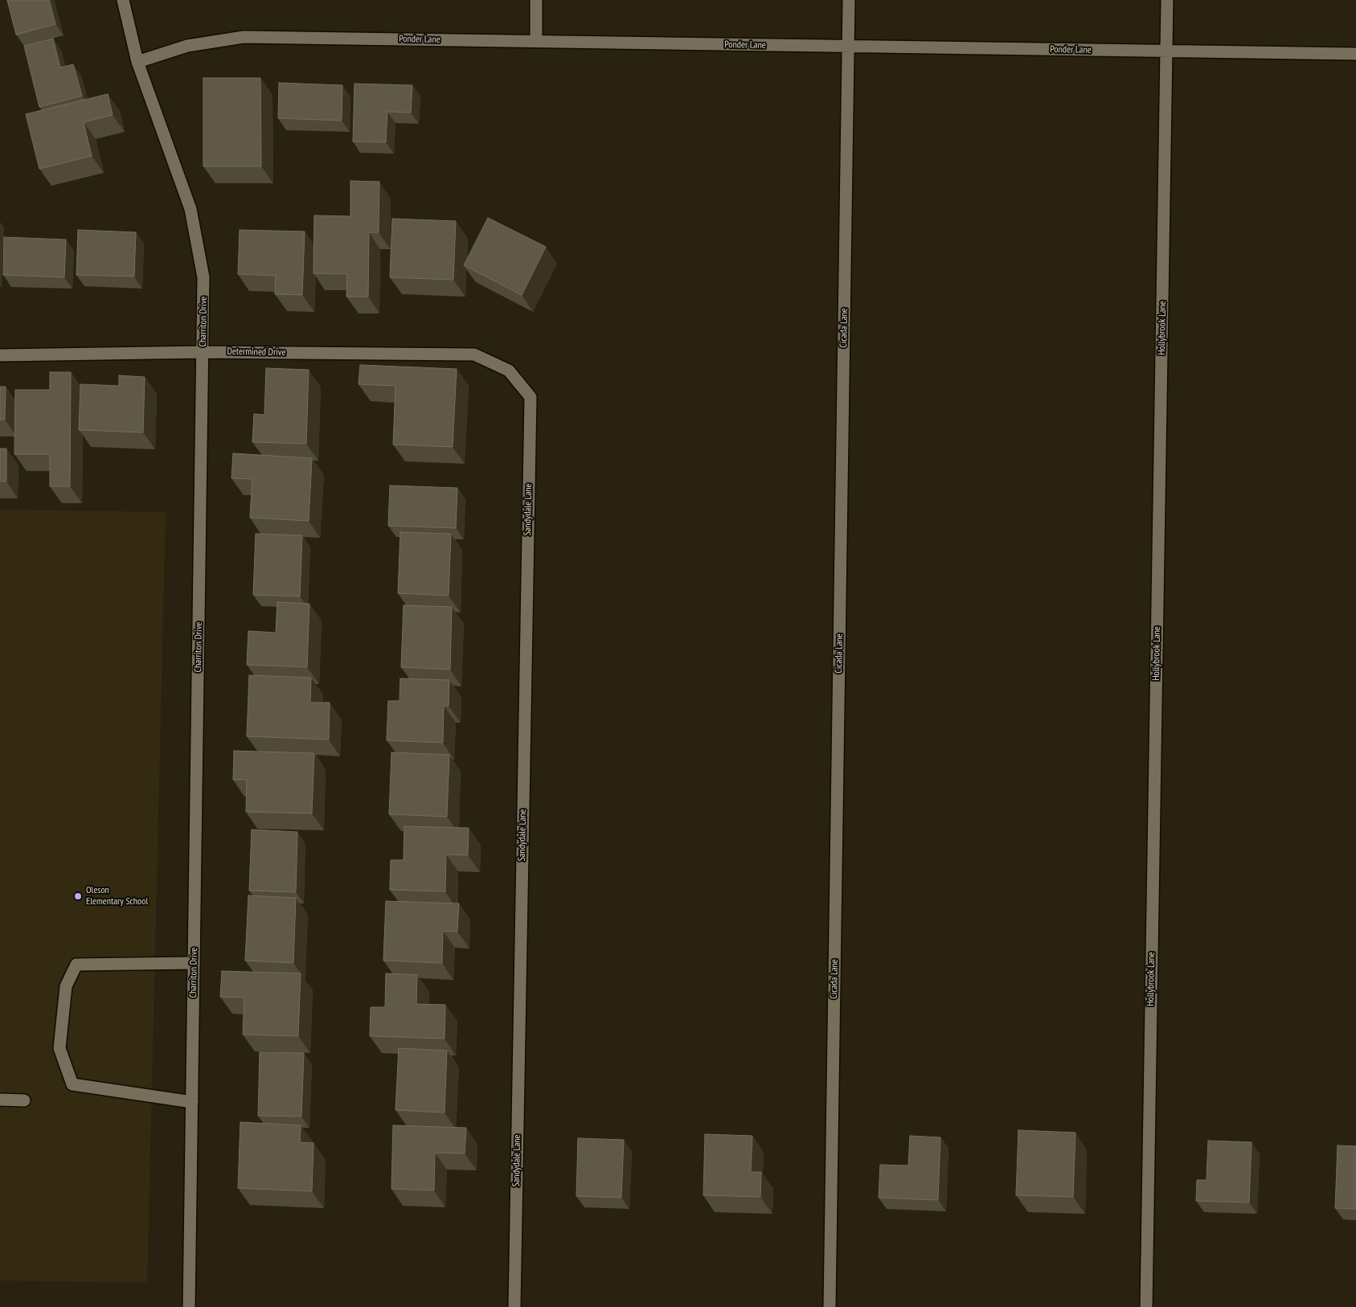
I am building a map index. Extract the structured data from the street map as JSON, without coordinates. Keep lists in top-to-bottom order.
{
  "streets": {
    "street": [
      "Ponder Lane",
      "Charriton Drive",
      "Cicada Lane",
      "Hollybrook Lane",
      "Determined Drive",
      "Sandydale Lane"
    ]
  },
  "crossings": [
    ["Ponder Lane", "Charriton Drive"],
    ["Ponder Lane", "Cicada Lane"],
    ["Ponder Lane", "Hollybrook Lane"],
    ["Charriton Drive", "Determined Drive"],
    ["Determined Drive", "Sandydale Lane"]
  ],
  "places": ["Oleson Elementary School"]
}
